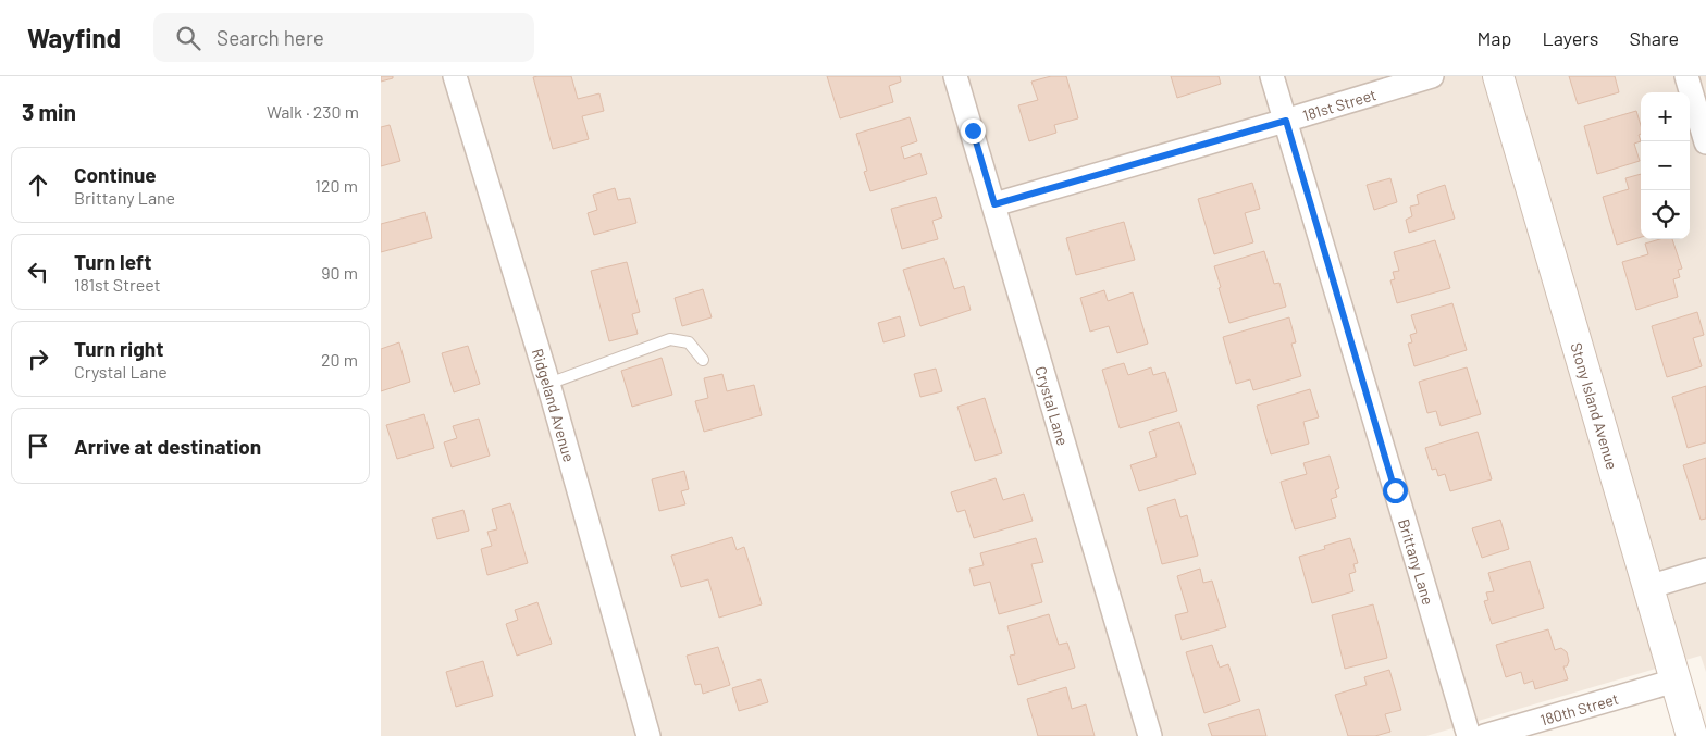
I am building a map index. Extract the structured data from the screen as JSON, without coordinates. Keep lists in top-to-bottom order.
{
  "streets": {
    "street": [
      "181st Street",
      "Ridgeland Avenue",
      "Crystal Lane",
      "Stony Island Avenue",
      "Brittany Lane",
      "180th Street"
    ]
  },
  "crossings": [
    ["181st Street", "Crystal Lane"],
    ["181st Street", "Brittany Lane"],
    ["Stony Island Avenue", "180th Street"]
  ],
  "page": {
    "header": "Wayfind",
    "search": "Search here",
    "nav": ["Map", "Layers", "Share"],
    "heading": ["3 min", "Walk · 230 m"],
    "map_buttons": ["+", "−"],
    "list": [
      ["Continue", "Brittany Lane", "120 m"],
      ["Turn left", "181st Street", "90 m"],
      ["Turn right", "Crystal Lane", "20 m"],
      "Arrive at destination"
    ]
  }
}
